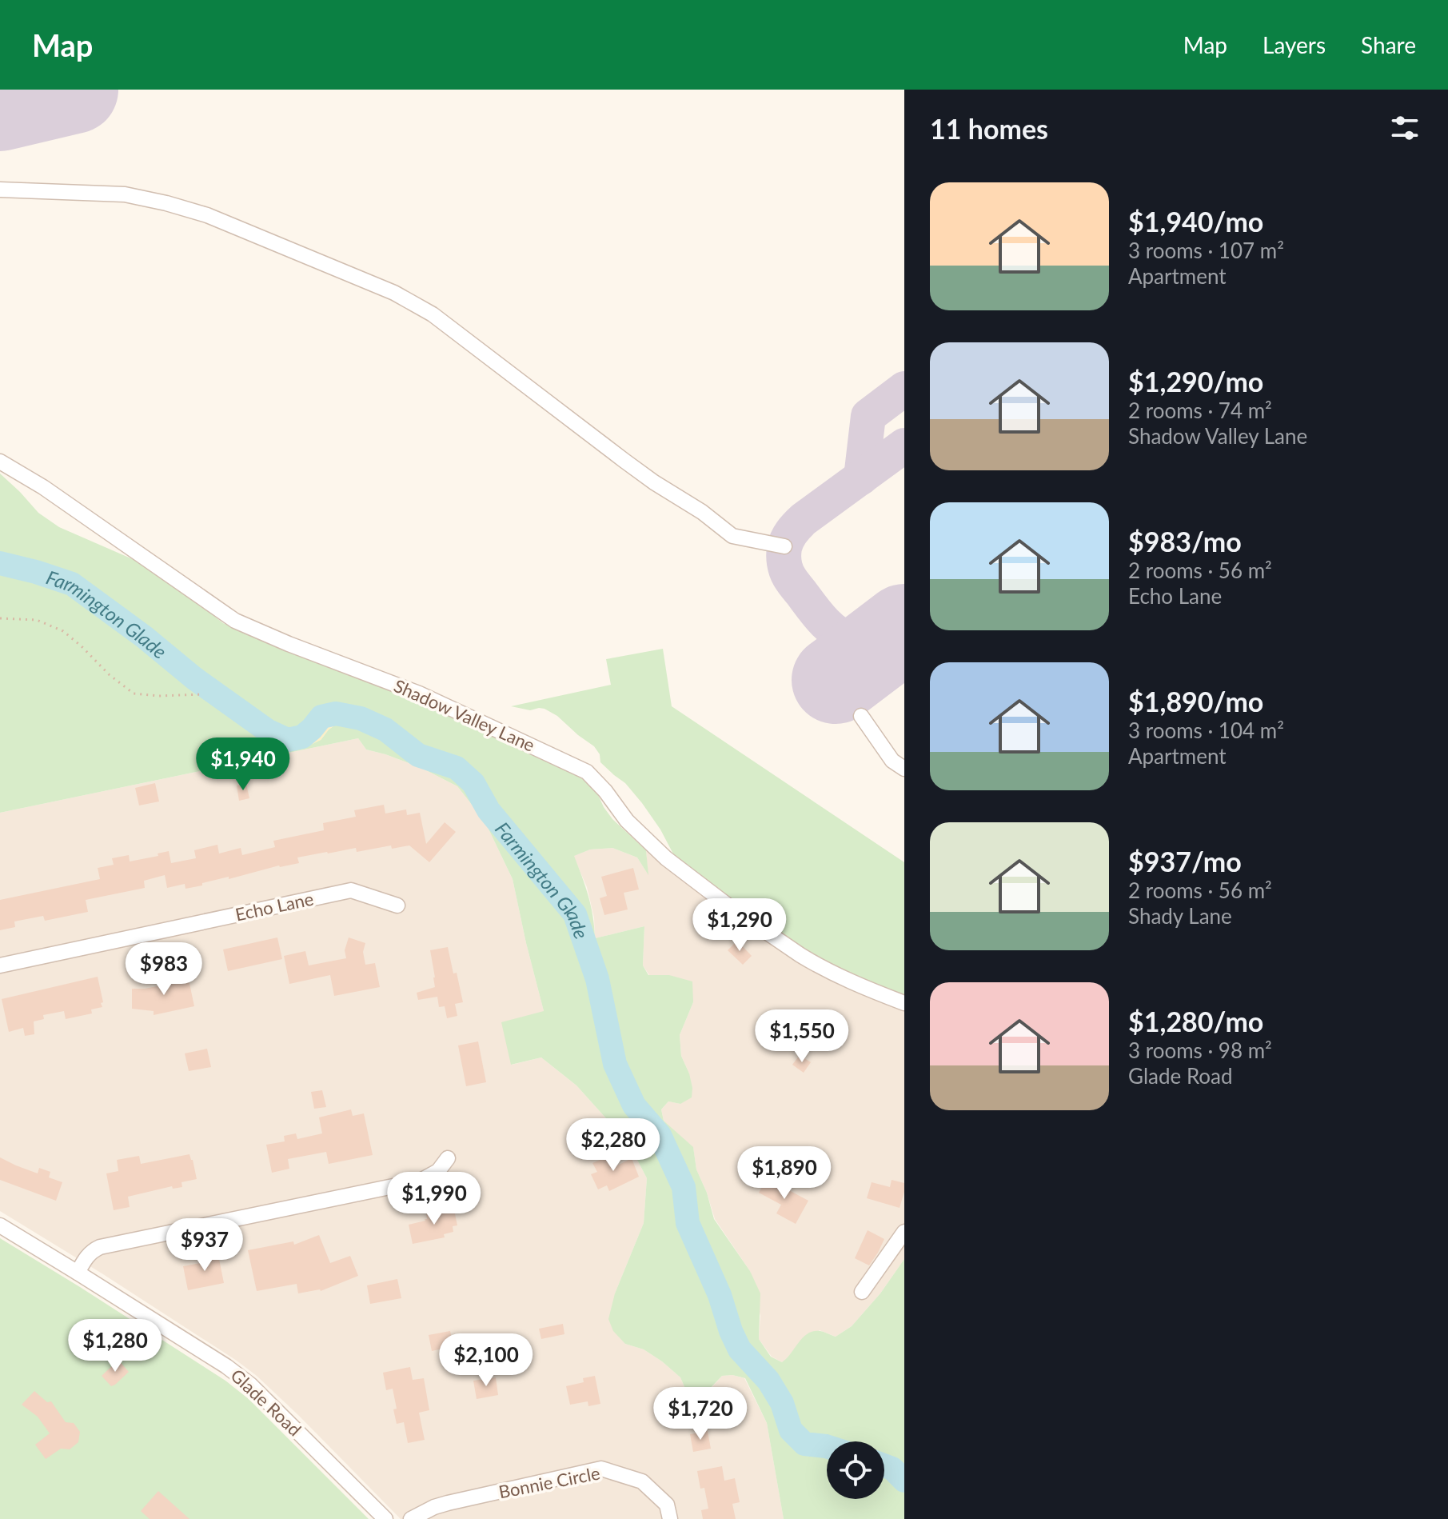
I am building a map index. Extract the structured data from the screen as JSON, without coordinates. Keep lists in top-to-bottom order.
{
  "streets": {
    "street": [
      "Shadow Valley Lane",
      "Echo Lane",
      "Glade Road",
      "Bonnie Circle"
    ]
  },
  "water": ["Farmington Glade"],
  "page": {
    "header": "Map",
    "nav": ["Map", "Layers", "Share"],
    "heading": "11 homes",
    "list": [
      {
        "name": "$1,940/mo",
        "note": "3 rooms · 107 m² · Apartment"
      },
      {
        "name": "$1,290/mo",
        "note": "2 rooms · 74 m² · Shadow Valley Lane"
      },
      {
        "name": "$983/mo",
        "note": "2 rooms · 56 m² · Echo Lane"
      },
      {
        "name": "$1,890/mo",
        "note": "3 rooms · 104 m² · Apartment"
      },
      {
        "name": "$937/mo",
        "note": "2 rooms · 56 m² · Shady Lane"
      },
      {
        "name": "$1,280/mo",
        "note": "3 rooms · 98 m² · Glade Road"
      }
    ],
    "price": [
      "$1,940",
      "$1,290",
      "$983",
      "$1,550",
      "$2,280",
      "$1,890",
      "$1,990",
      "$937",
      "$1,280",
      "$2,100",
      "$1,720"
    ]
  }
}
